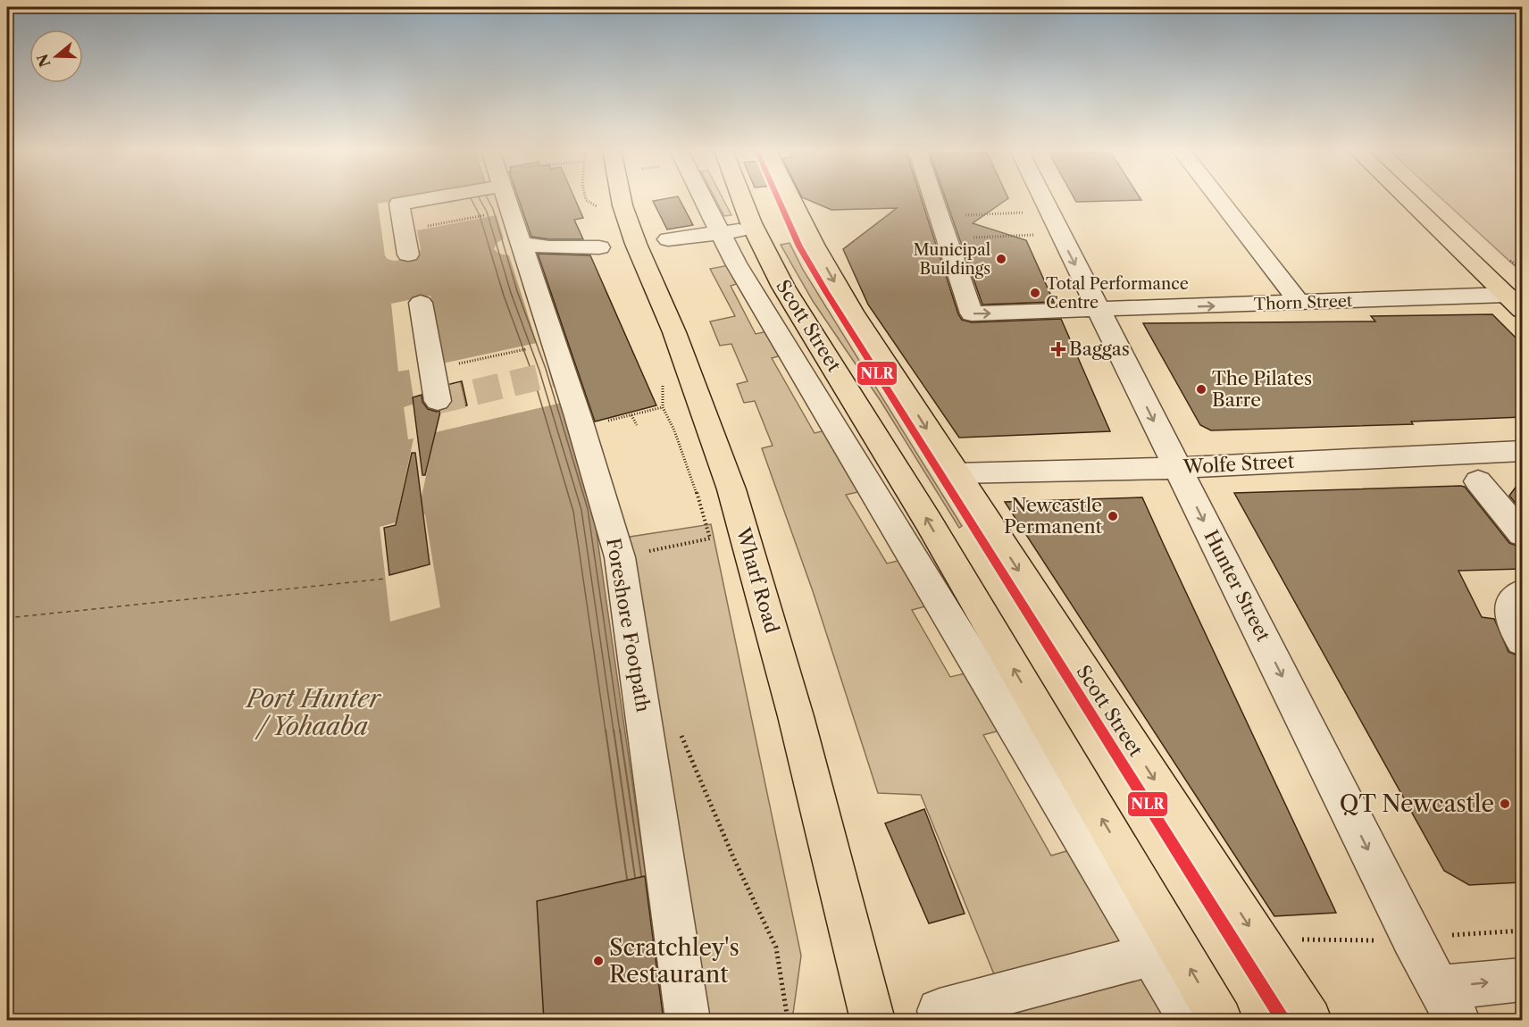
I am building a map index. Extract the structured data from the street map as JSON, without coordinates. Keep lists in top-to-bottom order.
{
  "streets": {
    "main road": ["Scott Street", "Wharf Road"],
    "street": [
      "Thorn Street",
      "Wolfe Street",
      "Hunter Street",
      "Foreshore Footpath"
    ]
  },
  "crossings": [
    ["Thorn Street", "Hunter Street"],
    ["Scott Street", "Wolfe Street"],
    ["Wolfe Street", "Hunter Street"]
  ],
  "one_way": ["Thorn Street"],
  "water": ["Port Hunter / Yohaaba"],
  "places": {
    "other": [
      "Municipal Buildings",
      "Total Performance Centre",
      "The Pilates Barre",
      "Newcastle Permanent",
      "QT Newcastle",
      "Scratchley's Restaurant"
    ],
    "health": ["Baggas"]
  },
  "lines": ["transit line NLR"],
  "north": "left"
}
